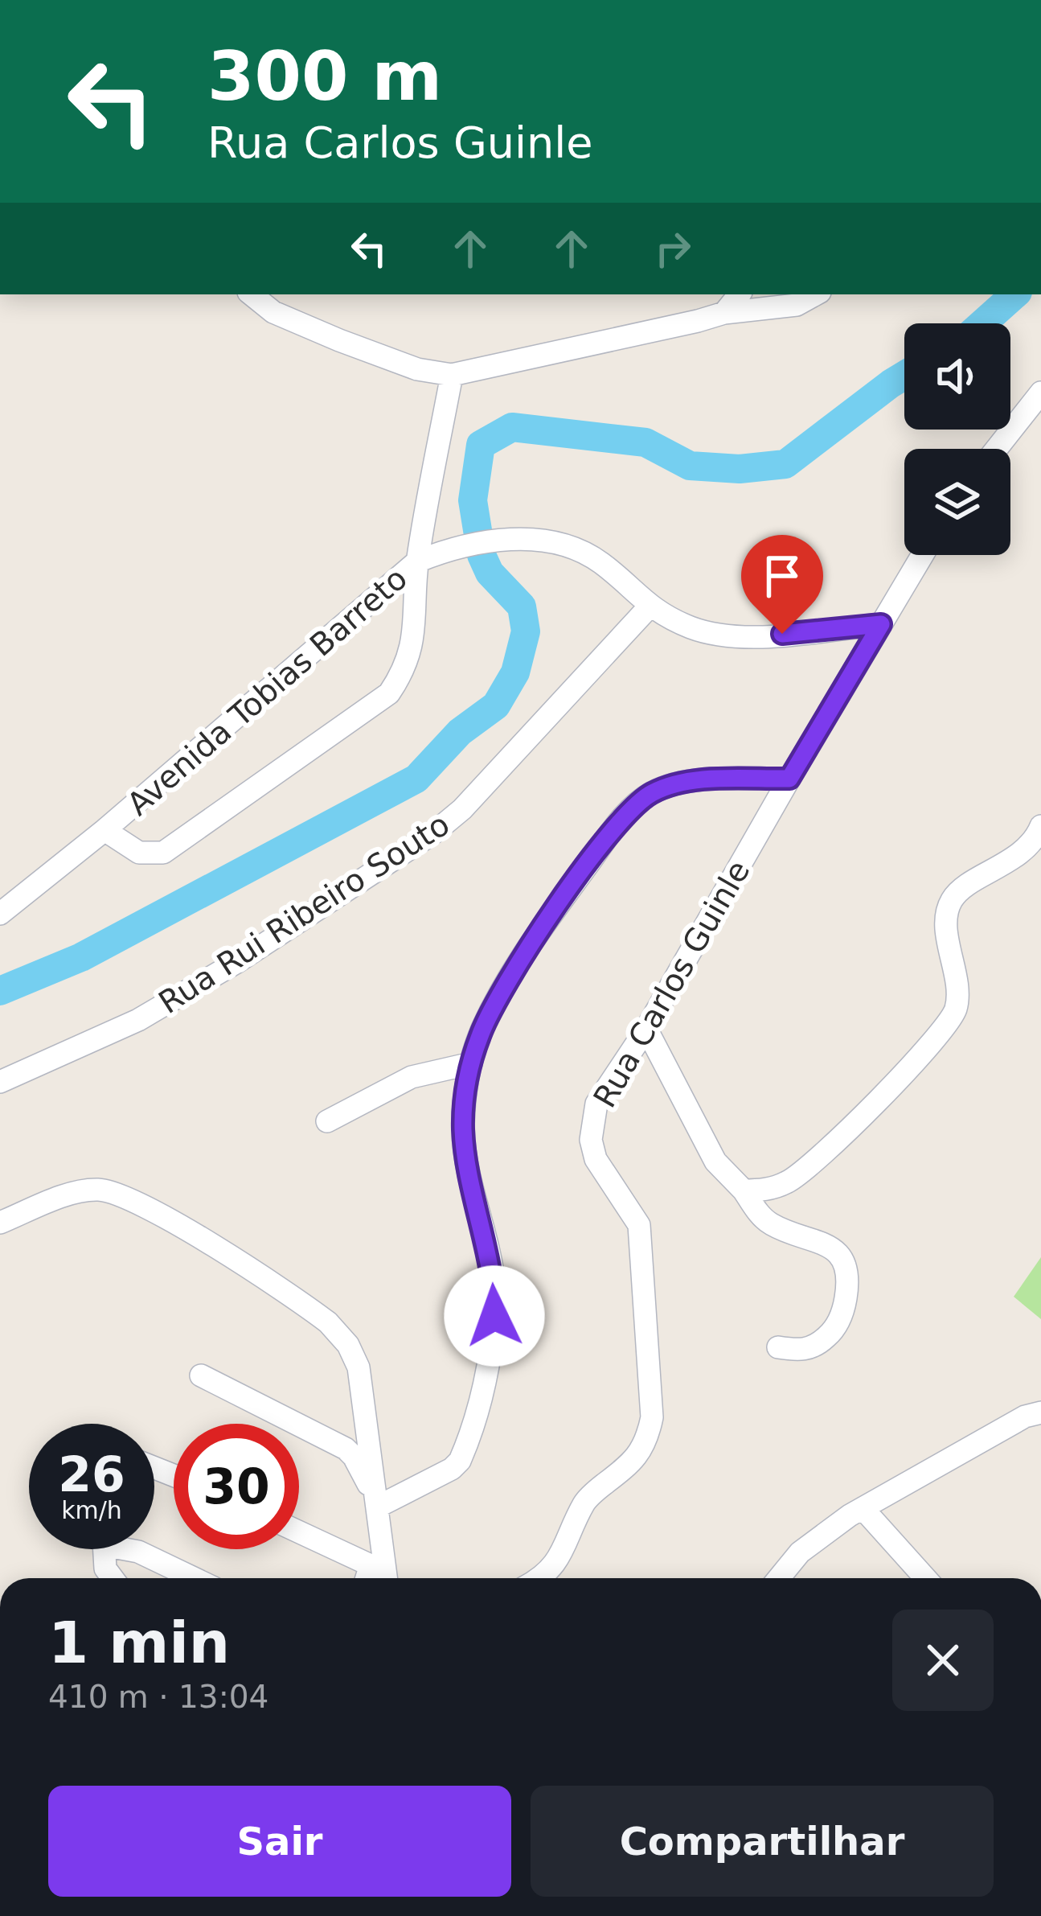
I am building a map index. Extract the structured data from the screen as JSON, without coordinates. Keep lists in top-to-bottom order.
{
  "streets": {
    "street": ["Avenida Tobias Barreto", "Rua Rui Ribeiro Souto", "Rua Carlos Guinle"]
  },
  "crossings": [
    ["Avenida Tobias Barreto", "Rua Rui Ribeiro Souto"],
    ["Avenida Tobias Barreto", "Rua Carlos Guinle"]
  ],
  "page": {
    "turn": ["300 m", "Rua Carlos Guinle"],
    "speed": "26 km/h",
    "limit": "30",
    "heading": ["1 min", "410 m · 13:04"],
    "buttons": ["Sair", "Compartilhar"]
  }
}
